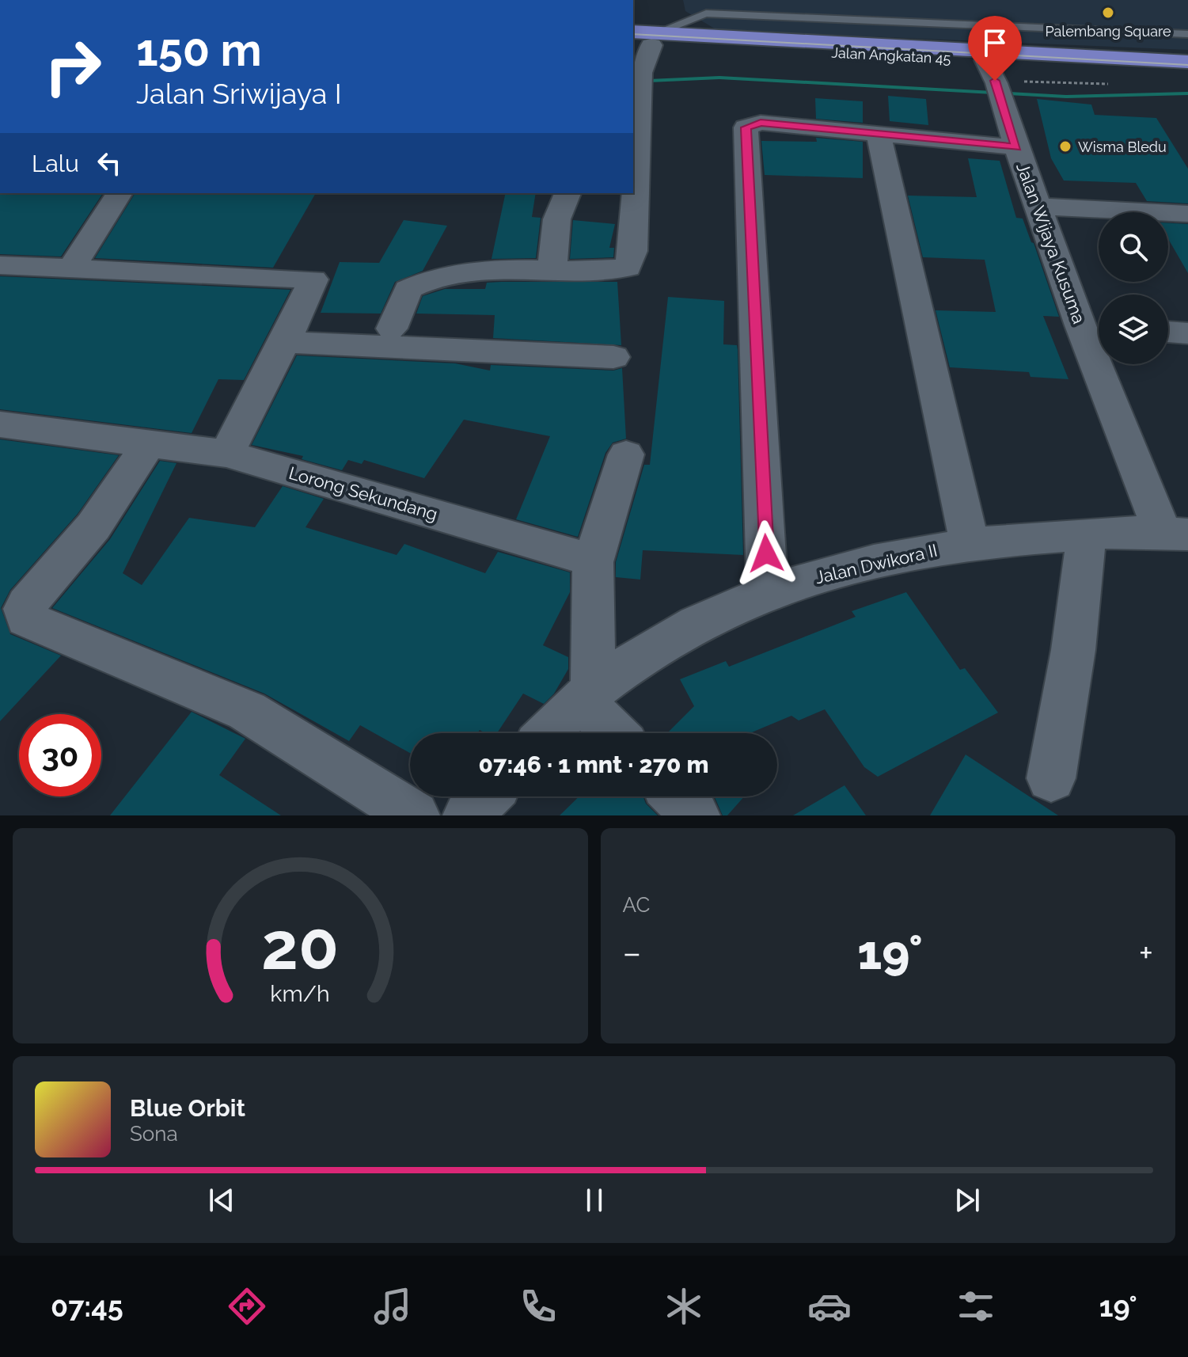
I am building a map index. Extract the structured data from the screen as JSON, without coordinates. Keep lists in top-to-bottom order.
{
  "streets": {
    "main road": ["Jalan Angkatan 45"],
    "street": ["Jalan Wijaya Kusuma", "Lorong Sekundang", "Jalan Dwikora II"]
  },
  "crossings": [
    ["Jalan Angkatan 45", "Jalan Wijaya Kusuma"],
    ["Jalan Wijaya Kusuma", "Jalan Dwikora II"]
  ],
  "places": ["Palembang Square", "Wisma Bledu"],
  "page": {
    "turn": ["150 m", "Jalan Sriwijaya I"],
    "then": "Lalu",
    "limit": "30",
    "trip": "07:46 · 1 mnt · 270 m",
    "tile": "AC",
    "heat": ["−", "19°", "+"],
    "song": ["Blue Orbit", "Sona"],
    "tabs": ["07:45", "19°"],
    "gauge": ["20", "km/h"]
  }
}
